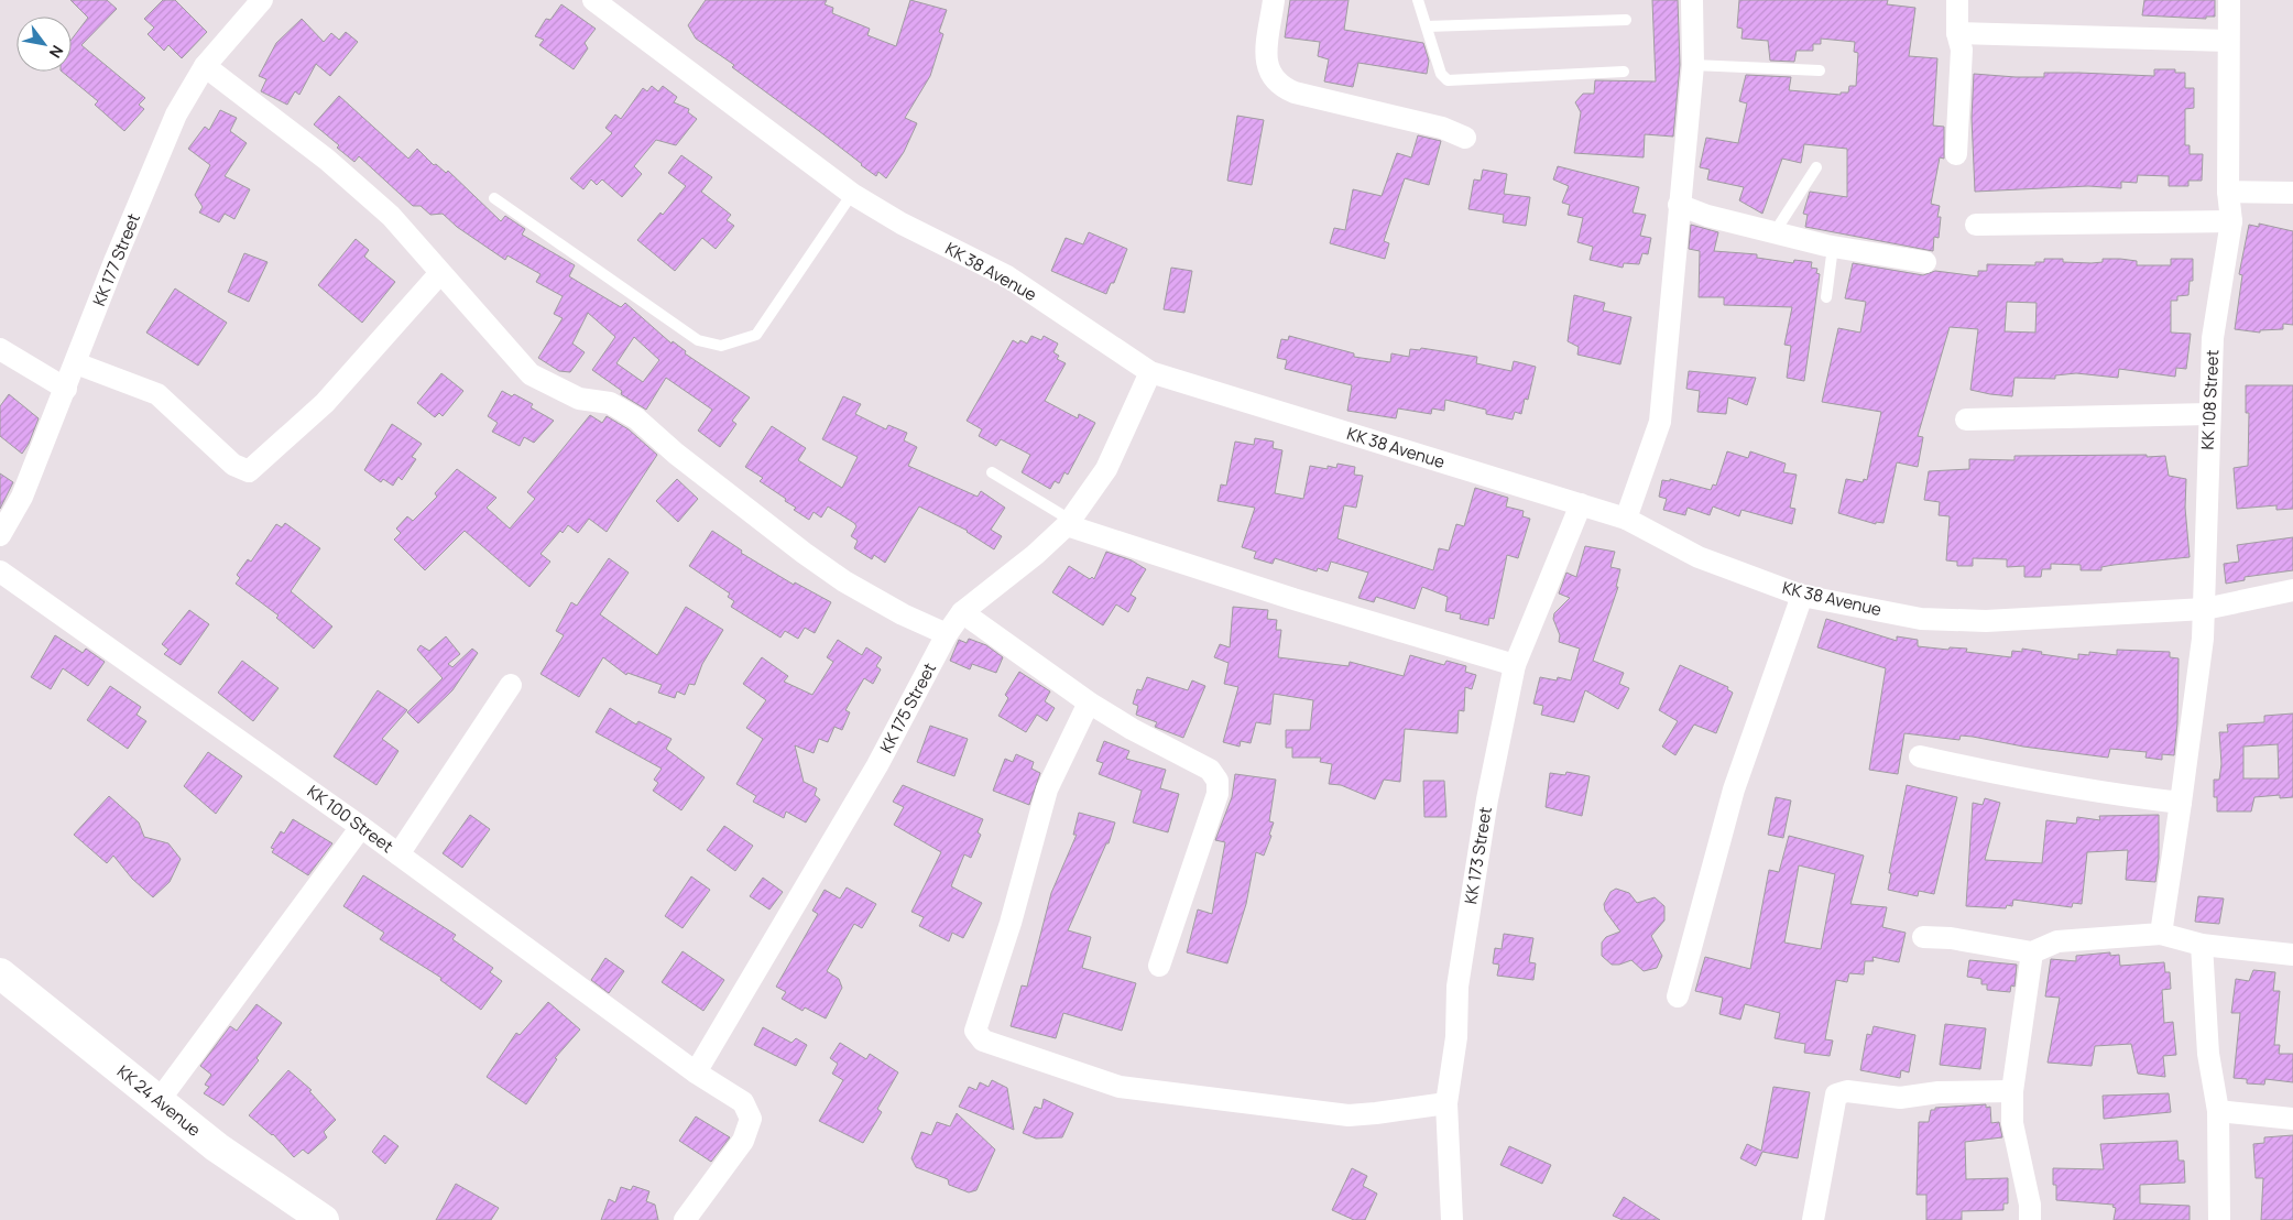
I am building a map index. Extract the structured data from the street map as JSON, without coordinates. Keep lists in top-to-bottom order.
{
  "streets": {
    "street": [
      "KK 177 Street",
      "KK 38 Avenue",
      "KK 108 Street",
      "KK 175 Street",
      "KK 100 Street",
      "KK 173 Street",
      "KK 24 Avenue"
    ]
  },
  "crossings": [
    ["KK 38 Avenue", "KK 108 Street"],
    ["KK 38 Avenue", "KK 175 Street"],
    ["KK 38 Avenue", "KK 173 Street"],
    ["KK 175 Street", "KK 100 Street"]
  ],
  "north": "bottom right"
}
